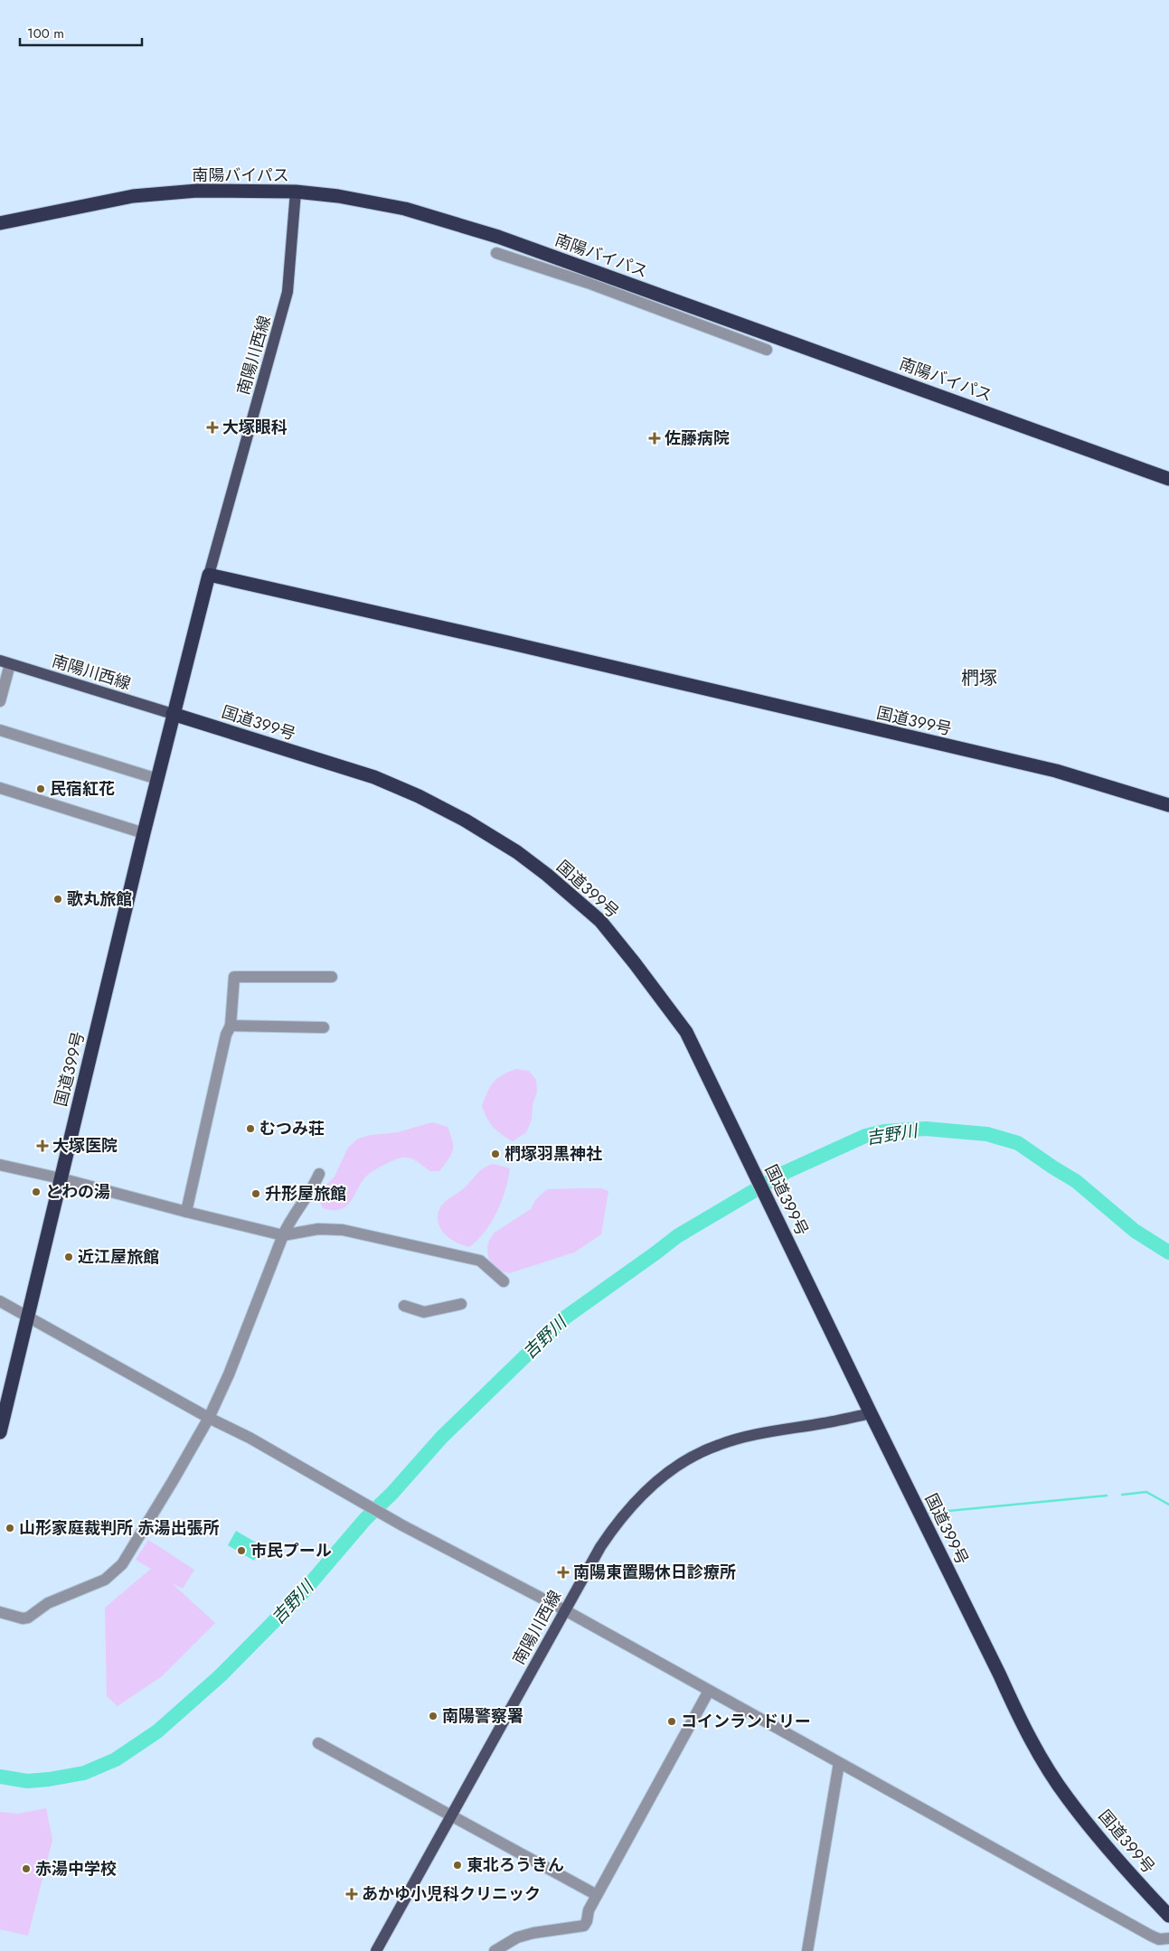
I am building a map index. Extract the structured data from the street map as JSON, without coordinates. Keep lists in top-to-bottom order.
{
  "streets": {
    "highway": ["南陽バイパス", "国道399号"],
    "main road": ["南陽川西線"]
  },
  "crossings": [
    ["南陽バイパス", "南陽川西線"],
    ["南陽川西線", "国道399号"]
  ],
  "districts": ["椚塚"],
  "water": ["吉野川"],
  "places": {
    "health": [
      "大塚眼科",
      "佐藤病院",
      "大塚医院",
      "南陽東置賜休日診療所",
      "あかゆ小児科クリニック"
    ],
    "other": [
      "民宿紅花",
      "歌丸旅館",
      "むつみ荘",
      "椚塚羽黒神社",
      "とわの湯",
      "升形屋旅館",
      "近江屋旅館",
      "山形家庭裁判所 赤湯出張所",
      "市民プール",
      "南陽警察署",
      "コインランドリー",
      "東北ろうきん",
      "赤湯中学校"
    ]
  },
  "scale_bar": "100 m"
}
